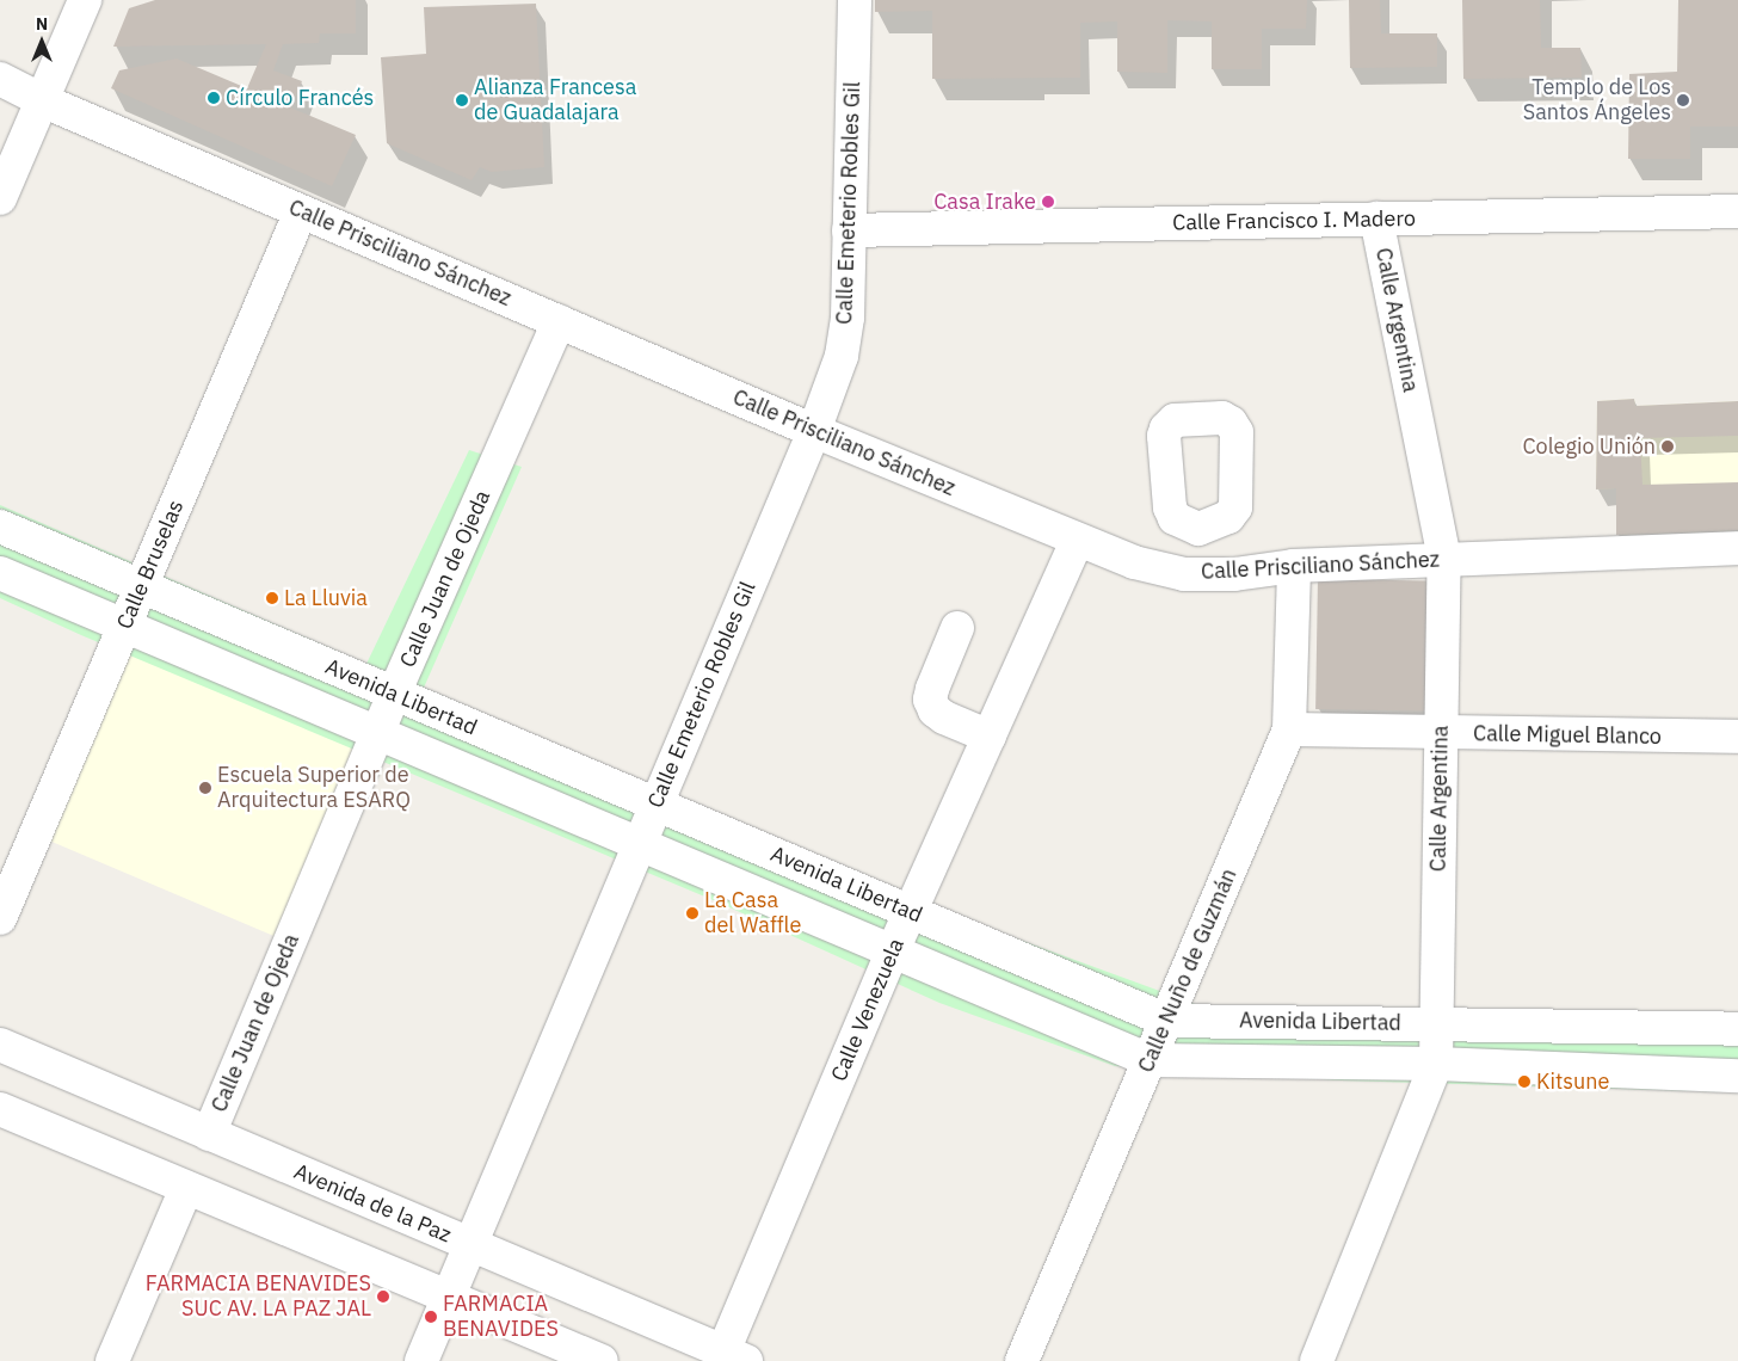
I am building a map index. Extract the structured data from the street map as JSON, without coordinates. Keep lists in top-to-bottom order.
{
  "streets": {
    "street": [
      "Calle Emeterio Robles Gil",
      "Calle Francisco I. Madero",
      "Calle Prisciliano Sánchez",
      "Calle Argentina",
      "Calle Bruselas",
      "Calle Juan de Ojeda",
      "Avenida Libertad",
      "Calle Miguel Blanco",
      "Calle Nuño de Guzmán",
      "Calle Venezuela",
      "Avenida de la Paz"
    ]
  },
  "crossings": [
    ["Calle Emeterio Robles Gil", "Calle Francisco I. Madero"],
    ["Calle Emeterio Robles Gil", "Calle Prisciliano Sánchez"],
    ["Calle Emeterio Robles Gil", "Avenida Libertad"],
    ["Calle Emeterio Robles Gil", "Avenida de la Paz"],
    ["Calle Francisco I. Madero", "Calle Argentina"],
    ["Calle Prisciliano Sánchez", "Calle Argentina"],
    ["Calle Prisciliano Sánchez", "Calle Bruselas"],
    ["Calle Prisciliano Sánchez", "Calle Juan de Ojeda"],
    ["Calle Prisciliano Sánchez", "Calle Nuño de Guzmán"],
    ["Calle Prisciliano Sánchez", "Calle Venezuela"],
    ["Calle Argentina", "Avenida Libertad"],
    ["Calle Argentina", "Calle Miguel Blanco"],
    ["Calle Bruselas", "Avenida Libertad"],
    ["Calle Juan de Ojeda", "Avenida Libertad"],
    ["Calle Juan de Ojeda", "Avenida de la Paz"],
    ["Avenida Libertad", "Calle Nuño de Guzmán"],
    ["Avenida Libertad", "Calle Venezuela"],
    ["Calle Miguel Blanco", "Calle Nuño de Guzmán"],
    ["Calle Venezuela", "Avenida de la Paz"]
  ],
  "places": [
    "Círculo Francés",
    "Alianza Francesa de Guadalajara",
    "Templo de Los Santos Ángeles",
    "Casa Irake",
    "Colegio Unión",
    "La Lluvia",
    "Escuela Superior de Arquitectura ESARQ",
    "La Casa del Waffle",
    "Kitsune",
    "FARMACIA BENAVIDES SUC AV. LA PAZ JAL",
    "FARMACIA BENAVIDES"
  ],
  "north": "top"
}
